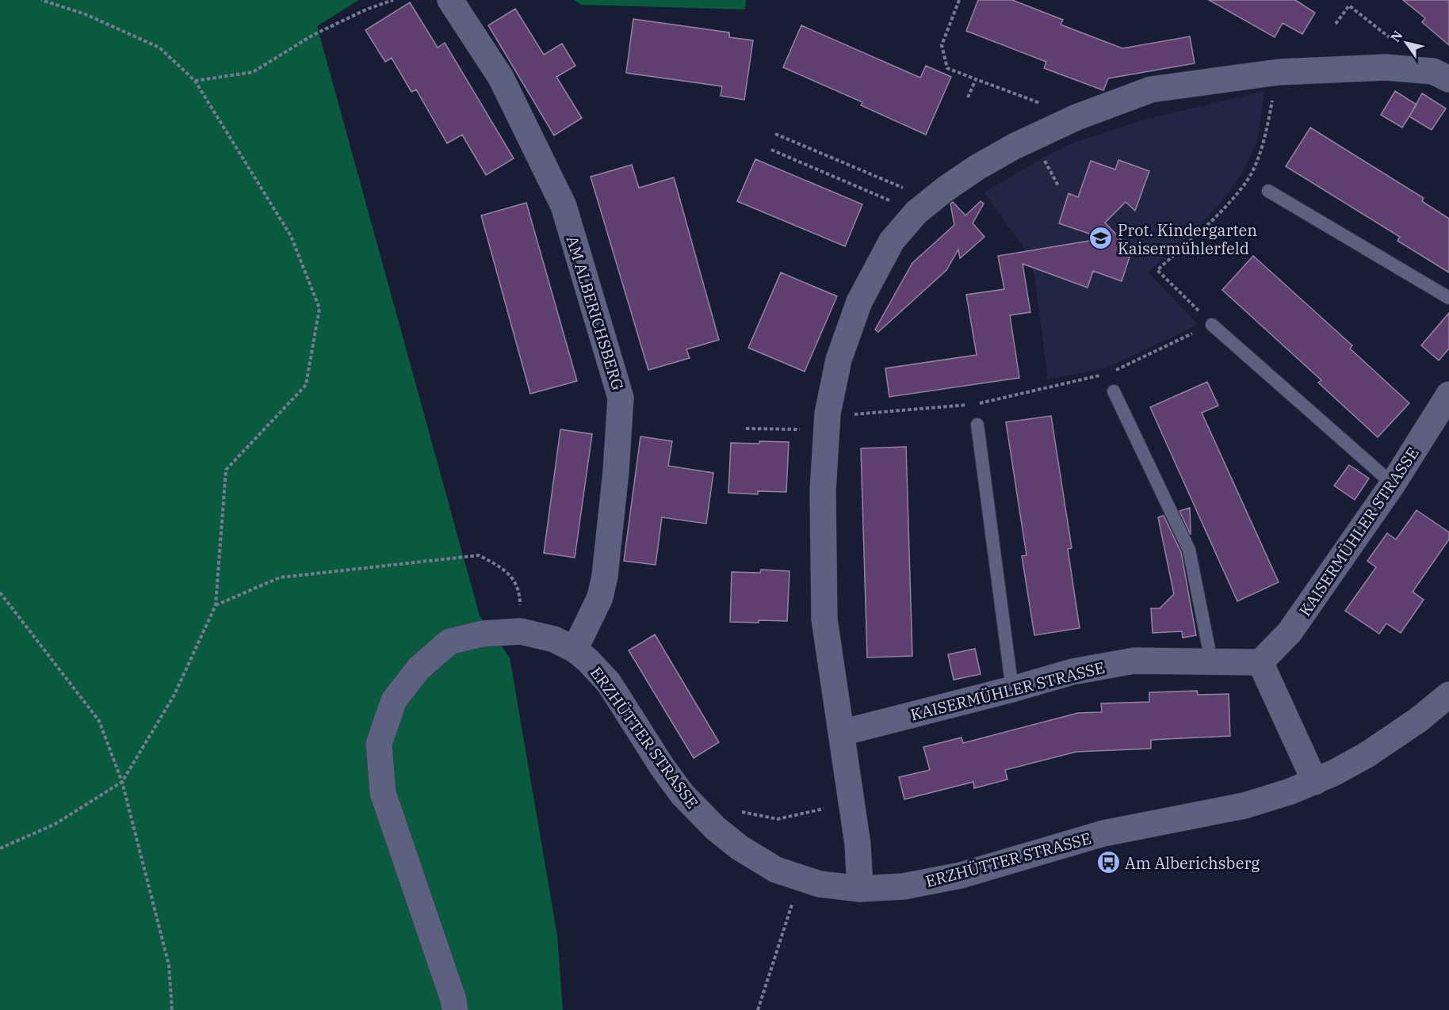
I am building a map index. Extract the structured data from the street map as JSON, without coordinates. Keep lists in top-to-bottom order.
{
  "streets": {
    "street": ["AM ALBERICHSBERG", "KAISERMÜHLER STRASSE", "ERZHÜTTER STRASSE"]
  },
  "crossings": [
    ["AM ALBERICHSBERG", "ERZHÜTTER STRASSE"]
  ],
  "places": {
    "school or university": ["Prot. Kindergarten Kaisermühlerfeld"],
    "bus stop": ["Am Alberichsberg"]
  },
  "north": "top left"
}
